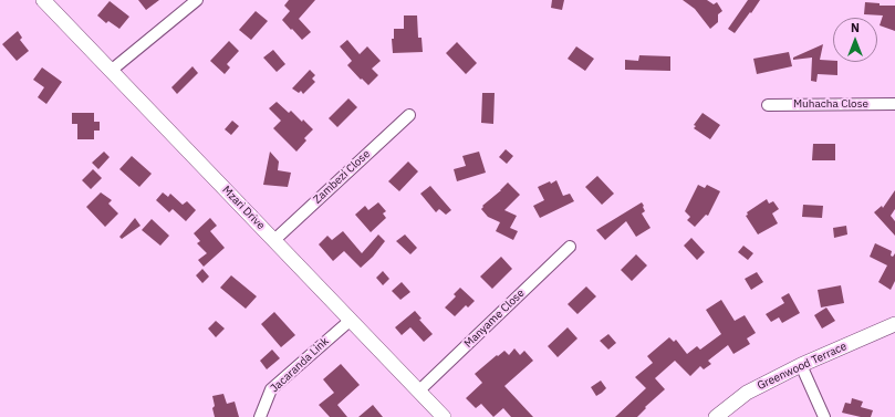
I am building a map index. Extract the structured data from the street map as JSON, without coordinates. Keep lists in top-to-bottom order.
{
  "streets": {
    "street": [
      "Muhacha Close",
      "Zambezi Close",
      "Mzari Drive",
      "Manyame Close",
      "Jacaranda Link",
      "Greenwood Terrace"
    ]
  },
  "crossings": [
    ["Zambezi Close", "Mzari Drive"],
    ["Mzari Drive", "Manyame Close"],
    ["Mzari Drive", "Jacaranda Link"]
  ],
  "north": "top"
}
